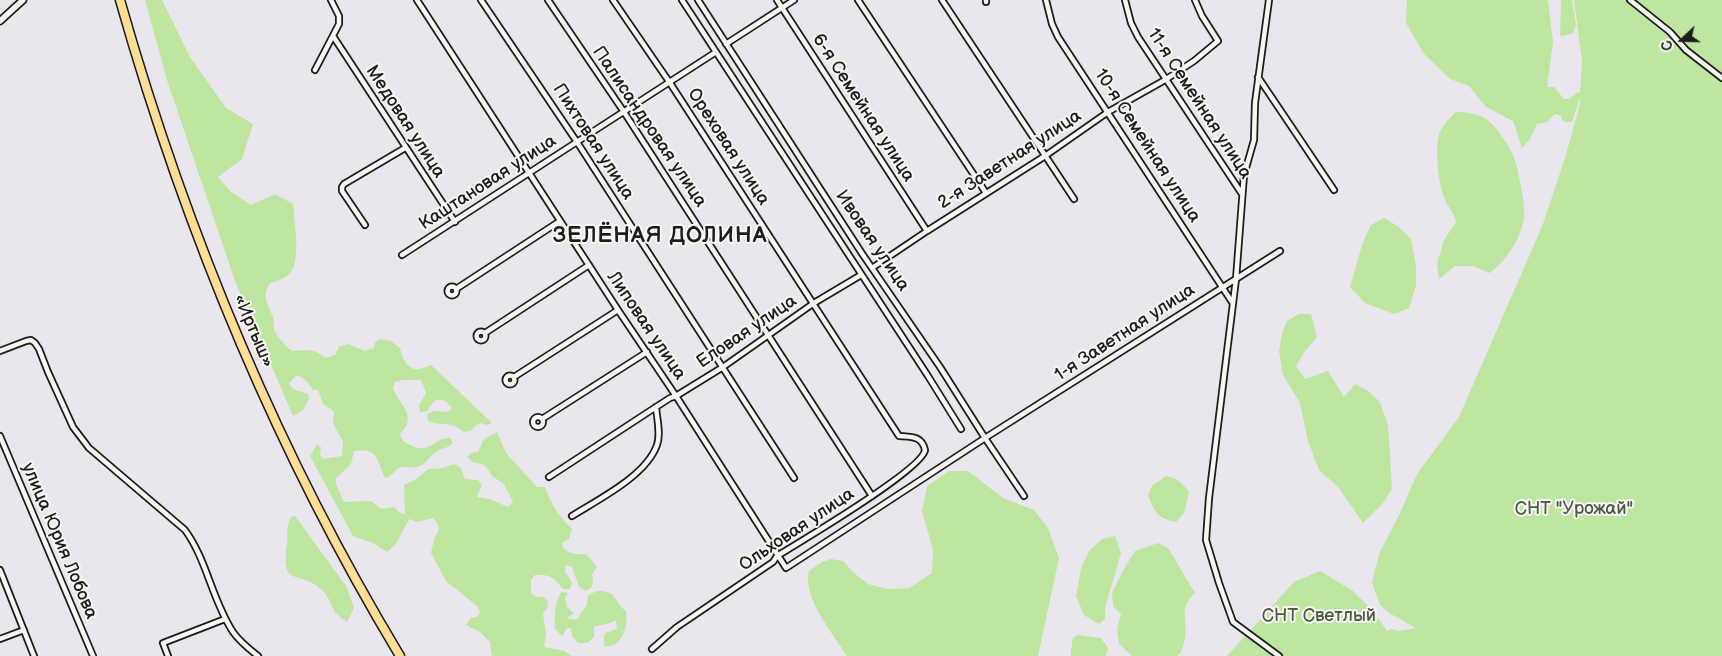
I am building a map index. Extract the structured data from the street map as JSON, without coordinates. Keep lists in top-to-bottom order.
{
  "streets": {
    "highway": ["«Иртыш»"],
    "street": [
      "11-я Семейная улица",
      "6-я Семейная улица",
      "Медовая улица",
      "Палисандровая улица",
      "Пихтовая улица",
      "10-я Семейная улица",
      "Ореховая улица",
      "2-я Заветная улица",
      "Каштановая улица",
      "Ивовая улица",
      "Липовая улица",
      "Еловая улица",
      "1-я Заветная улица",
      "Ольховая улица",
      "улица Юрия Лобова"
    ]
  },
  "crossings": [
    ["11-я Семейная улица", "2-я Заветная улица"],
    ["6-я Семейная улица", "2-я Заветная улица"],
    ["Медовая улица", "Каштановая улица"],
    ["Палисандровая улица", "Каштановая улица"],
    ["Палисандровая улица", "Еловая улица"],
    ["Палисандровая улица", "Ольховая улица"],
    ["Пихтовая улица", "Каштановая улица"],
    ["Пихтовая улица", "Еловая улица"],
    ["10-я Семейная улица", "2-я Заветная улица"],
    ["10-я Семейная улица", "1-я Заветная улица"],
    ["Ореховая улица", "Каштановая улица"],
    ["Ореховая улица", "Еловая улица"],
    ["Ореховая улица", "Ольховая улица"],
    ["2-я Заветная улица", "Ивовая улица"],
    ["Каштановая улица", "Ивовая улица"],
    ["Каштановая улица", "Липовая улица"],
    ["Ивовая улица", "Еловая улица"],
    ["Ивовая улица", "1-я Заветная улица"],
    ["Липовая улица", "Еловая улица"],
    ["Липовая улица", "1-я Заветная улица"],
    ["Липовая улица", "Ольховая улица"]
  ],
  "districts": ["ЗЕЛЁНАЯ ДОЛИНА"],
  "parks": ["СНТ \"Урожай\"", "СНТ Светлый"],
  "north": "left"
}
